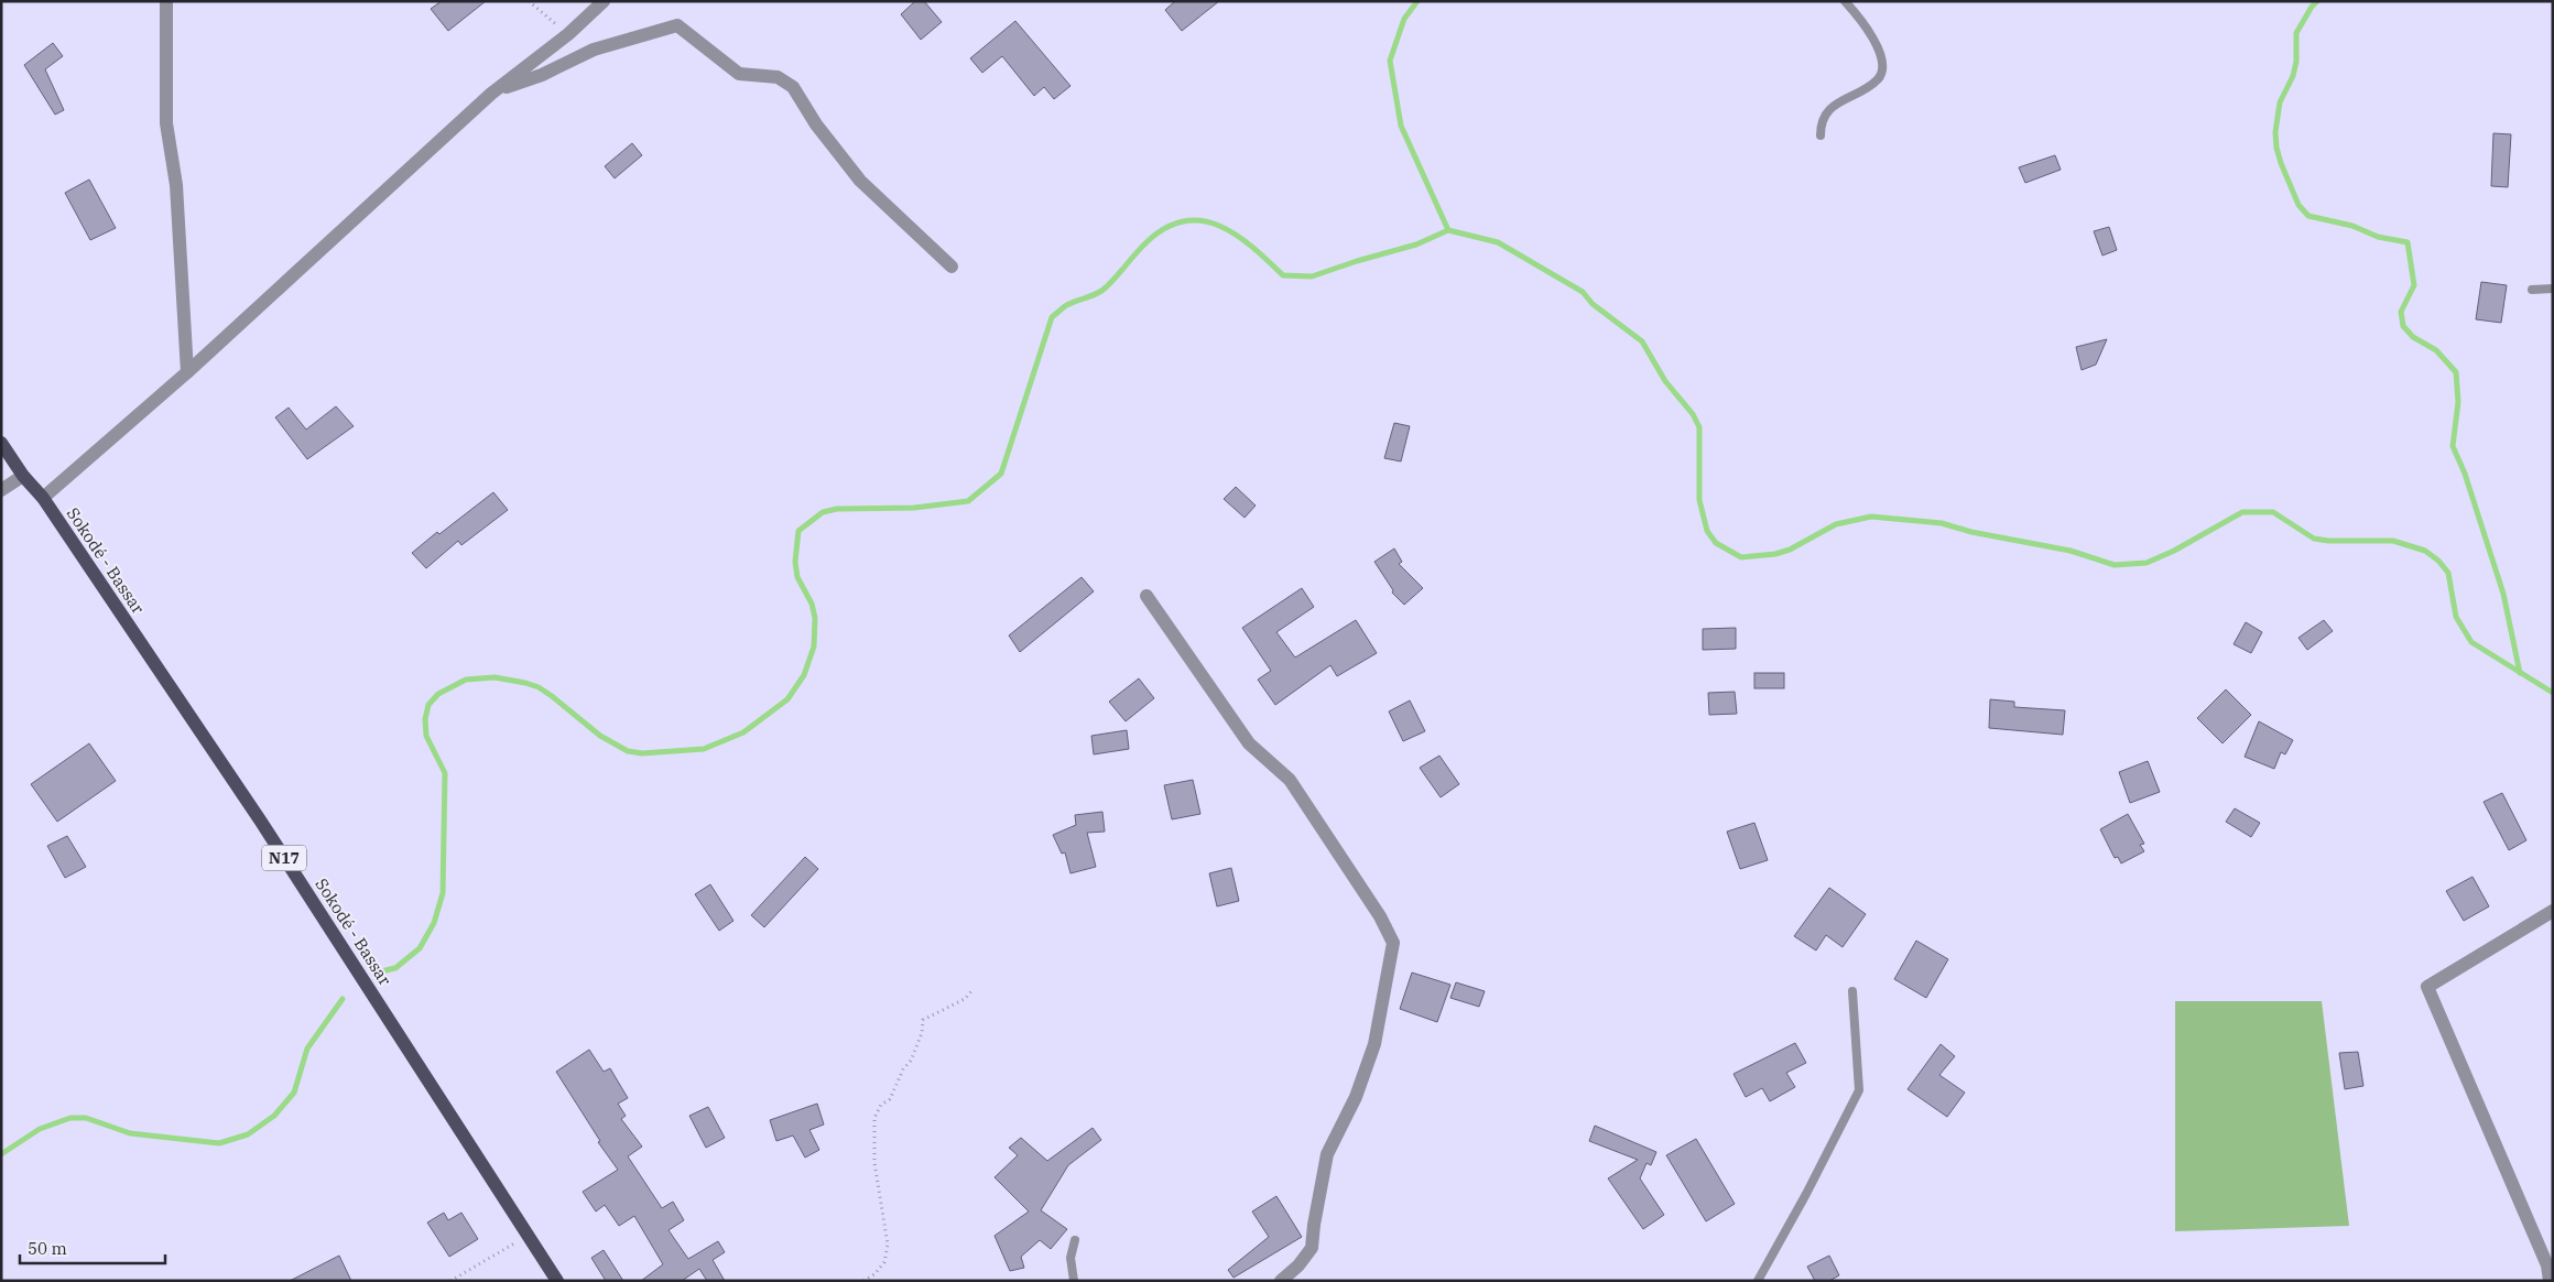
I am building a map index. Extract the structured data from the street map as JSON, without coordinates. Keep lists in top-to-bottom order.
{
  "streets": {
    "main road": ["Sokodé - Bassar", "N17"]
  },
  "scale_bar": "50 m"
}
